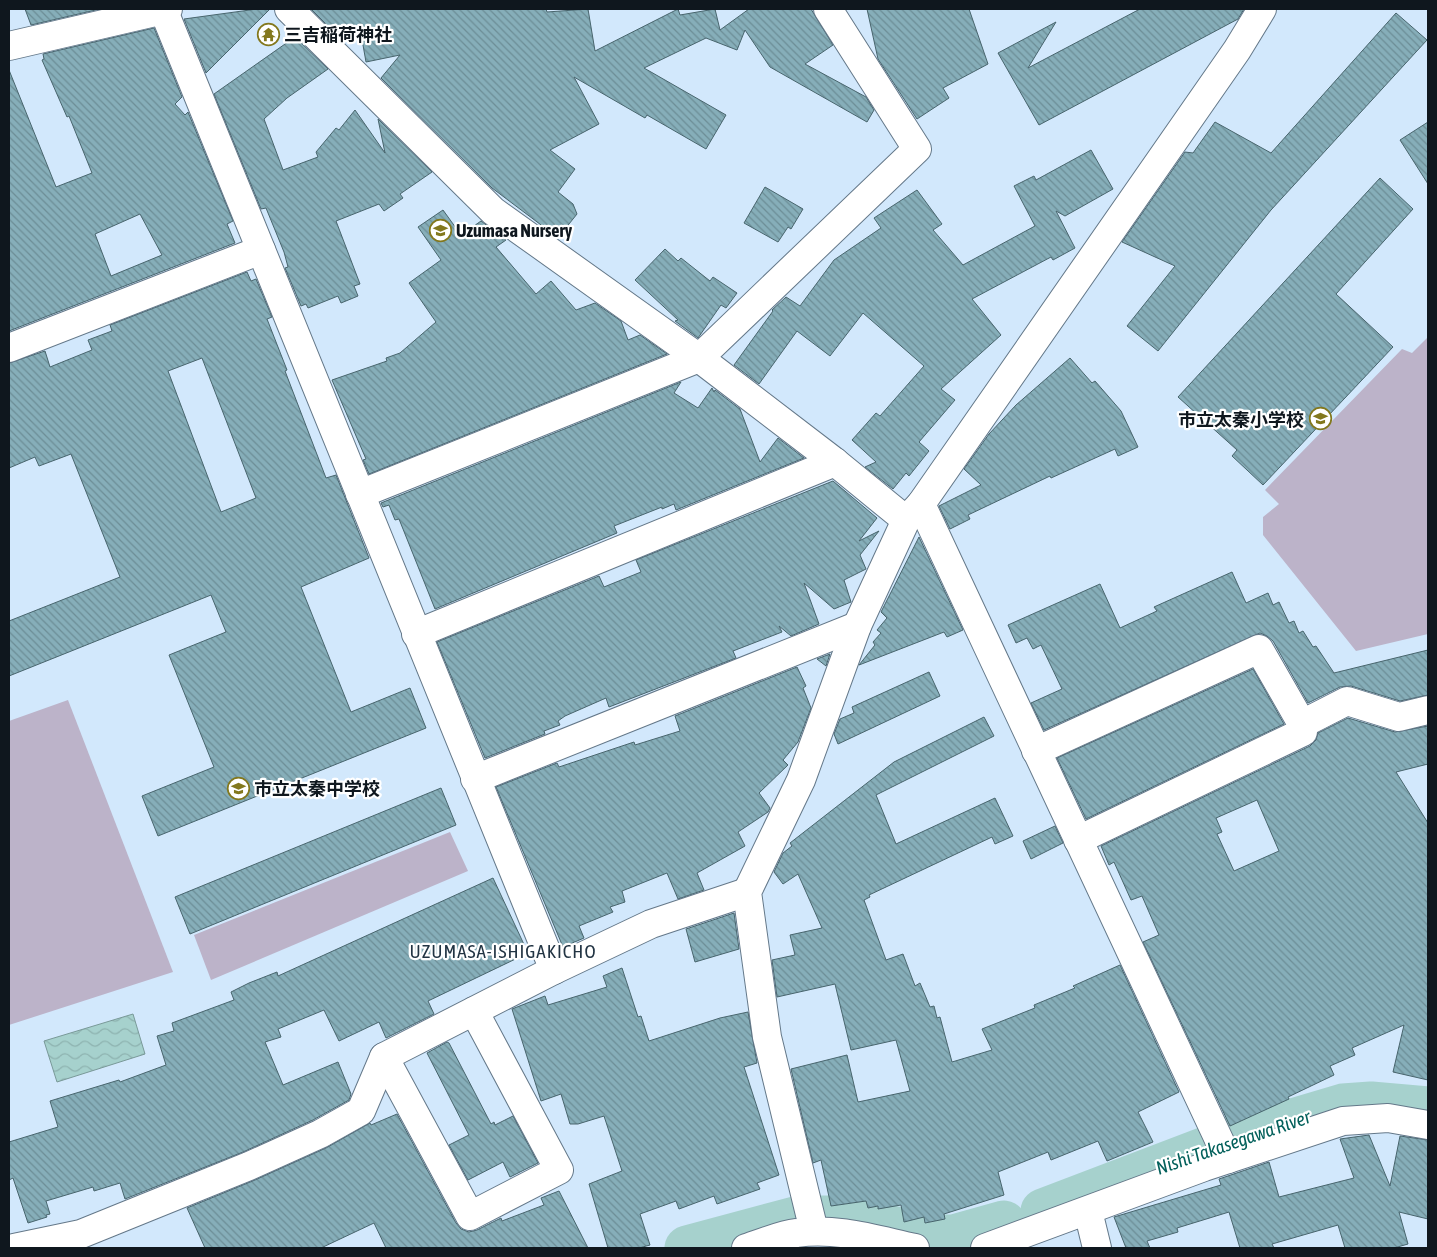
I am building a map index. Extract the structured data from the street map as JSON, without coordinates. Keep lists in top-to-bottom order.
{
  "districts": ["UZUMASA-ISHIGAKICHO"],
  "water": ["Nishi Takasegawa River"],
  "places": {
    "temple": ["三吉稲荷神社"],
    "school or university": ["Uzumasa Nursery", "市立太秦小学校", "市立太秦中学校"]
  }
}
